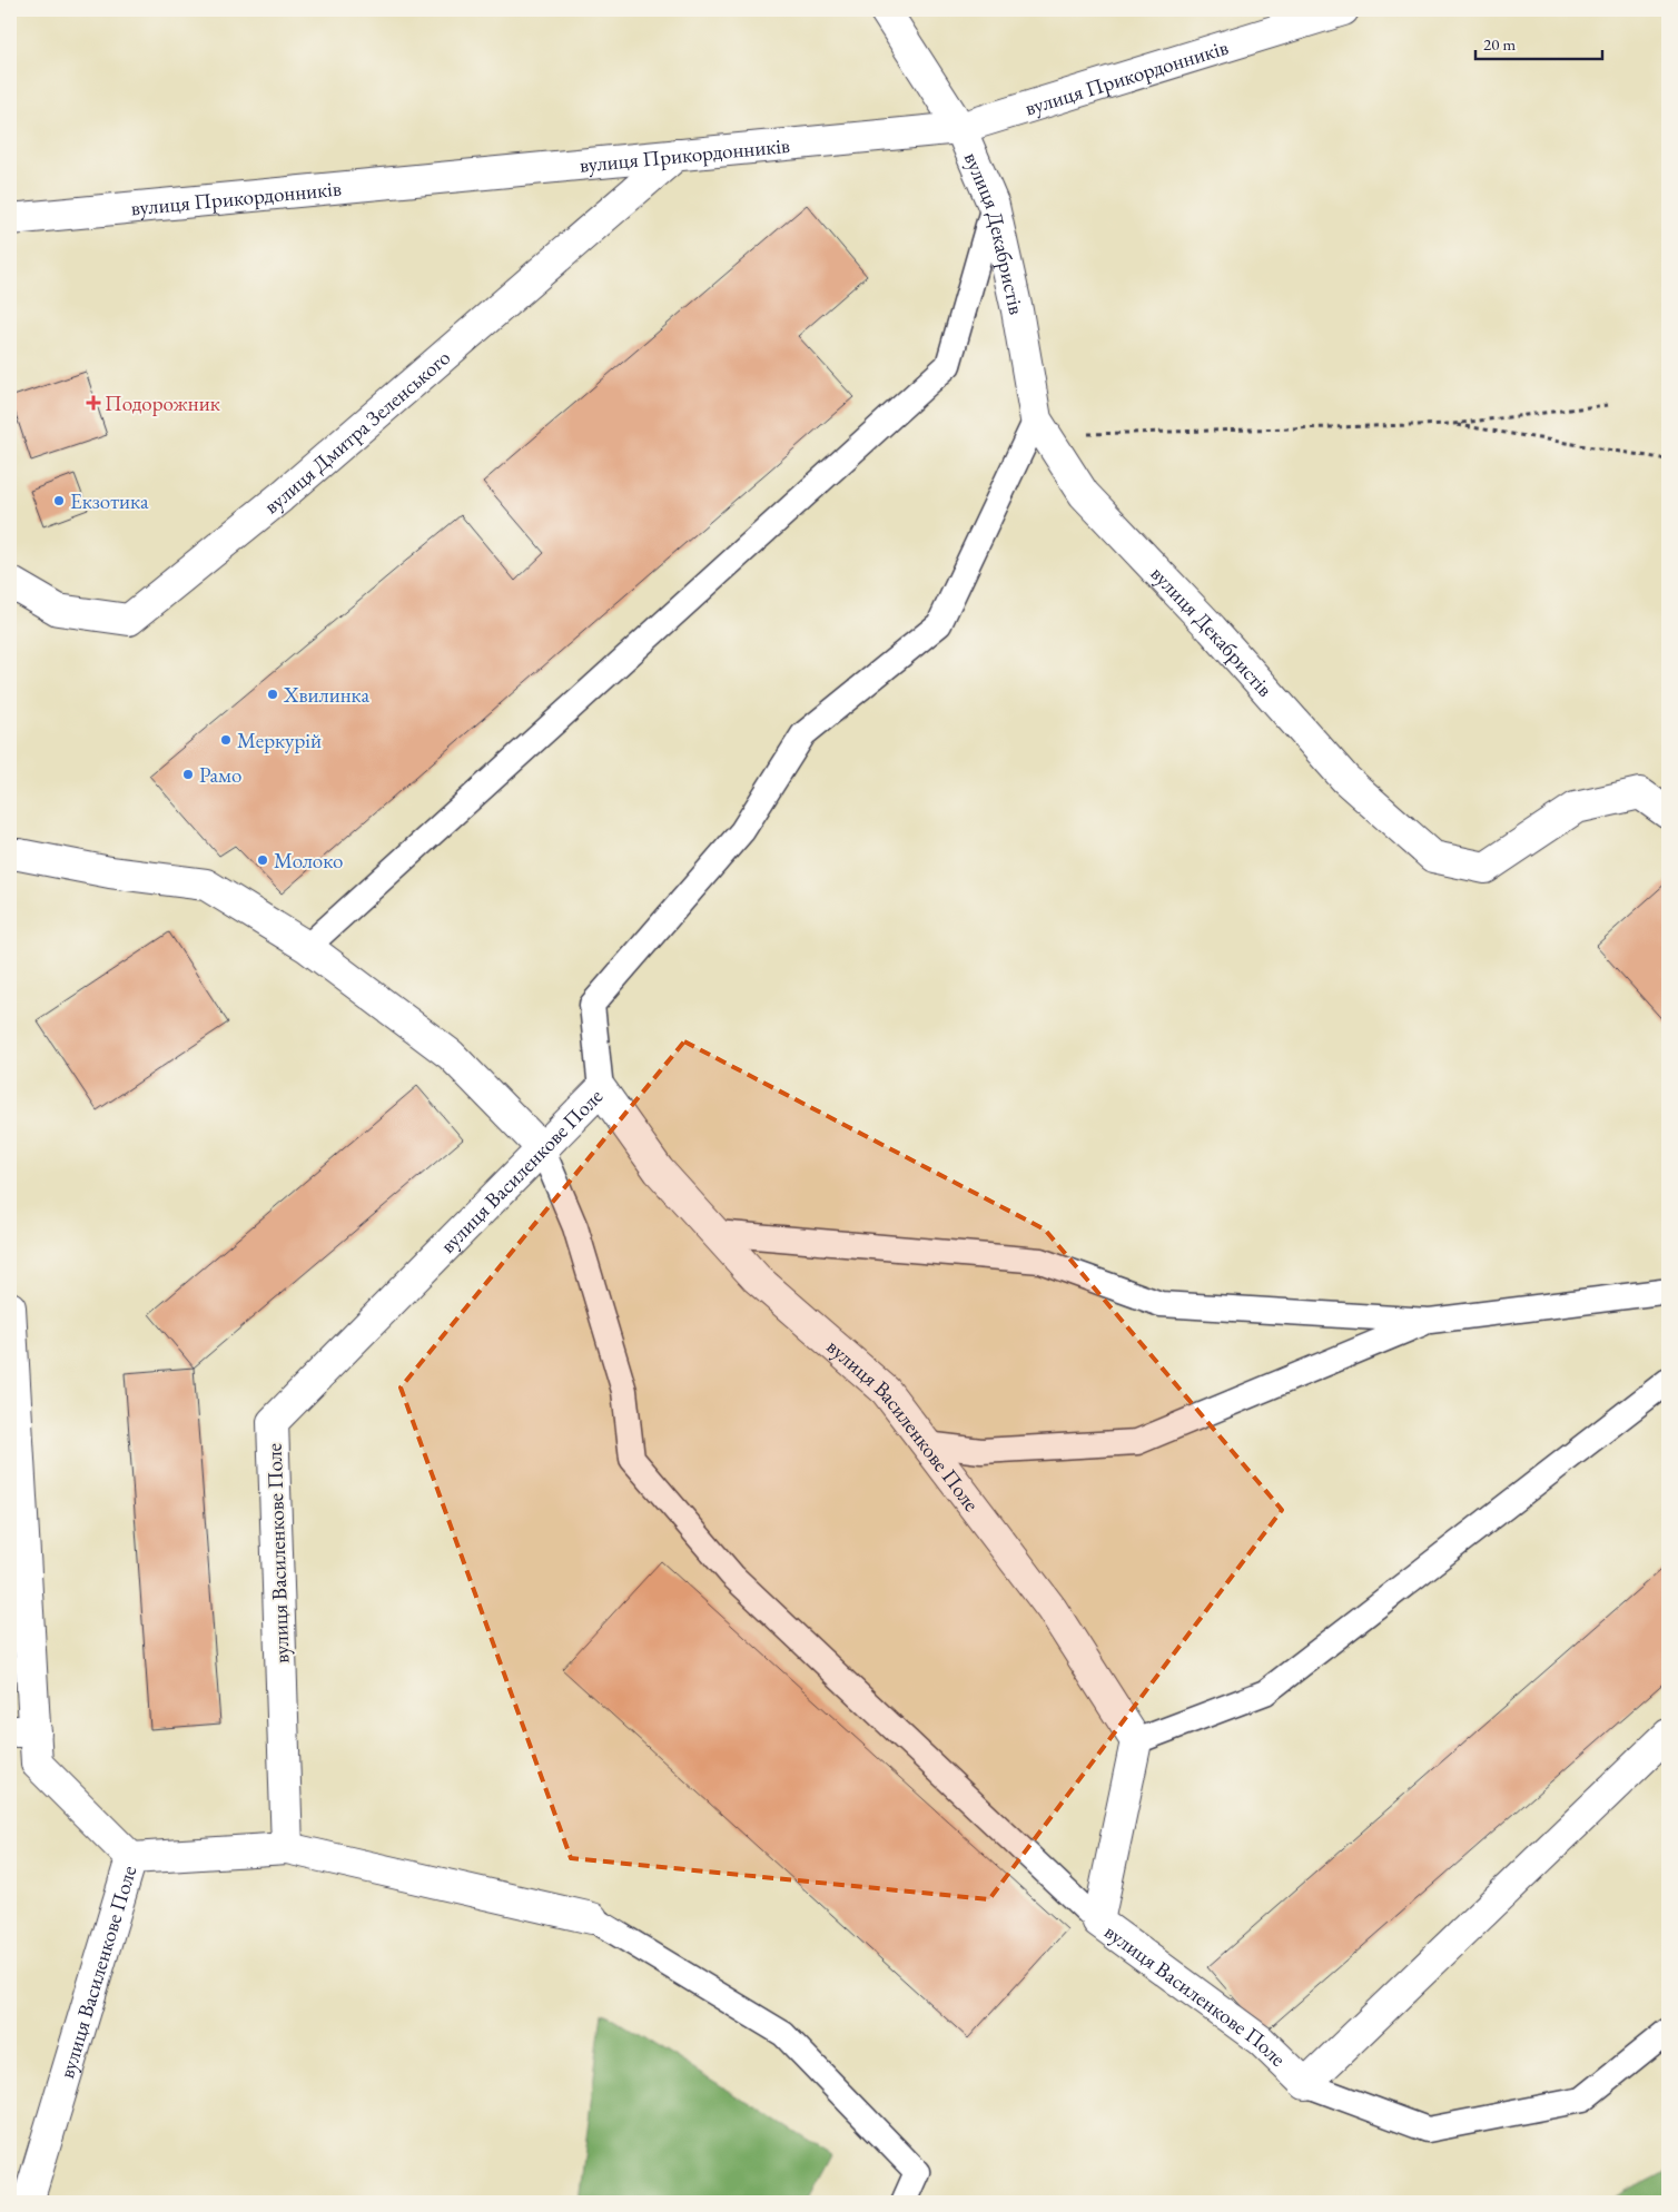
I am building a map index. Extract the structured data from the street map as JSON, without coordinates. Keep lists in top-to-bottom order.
{
  "streets": {
    "street": [
      "вулиця Прикордонників",
      "вулиця Декабристів",
      "вулиця Дмитра Зеленського",
      "вулиця Василенкове Поле"
    ]
  },
  "crossings": [
    ["вулиця Прикордонників", "вулиця Декабристів"],
    ["вулиця Прикордонників", "вулиця Дмитра Зеленського"]
  ],
  "places": {
    "health": ["Подорожник"],
    "other": [
      "Екзотика",
      "Хвилинка",
      "Меркурій",
      "Рамо",
      "Молоко"
    ]
  },
  "scale_bar": "20 m"
}
